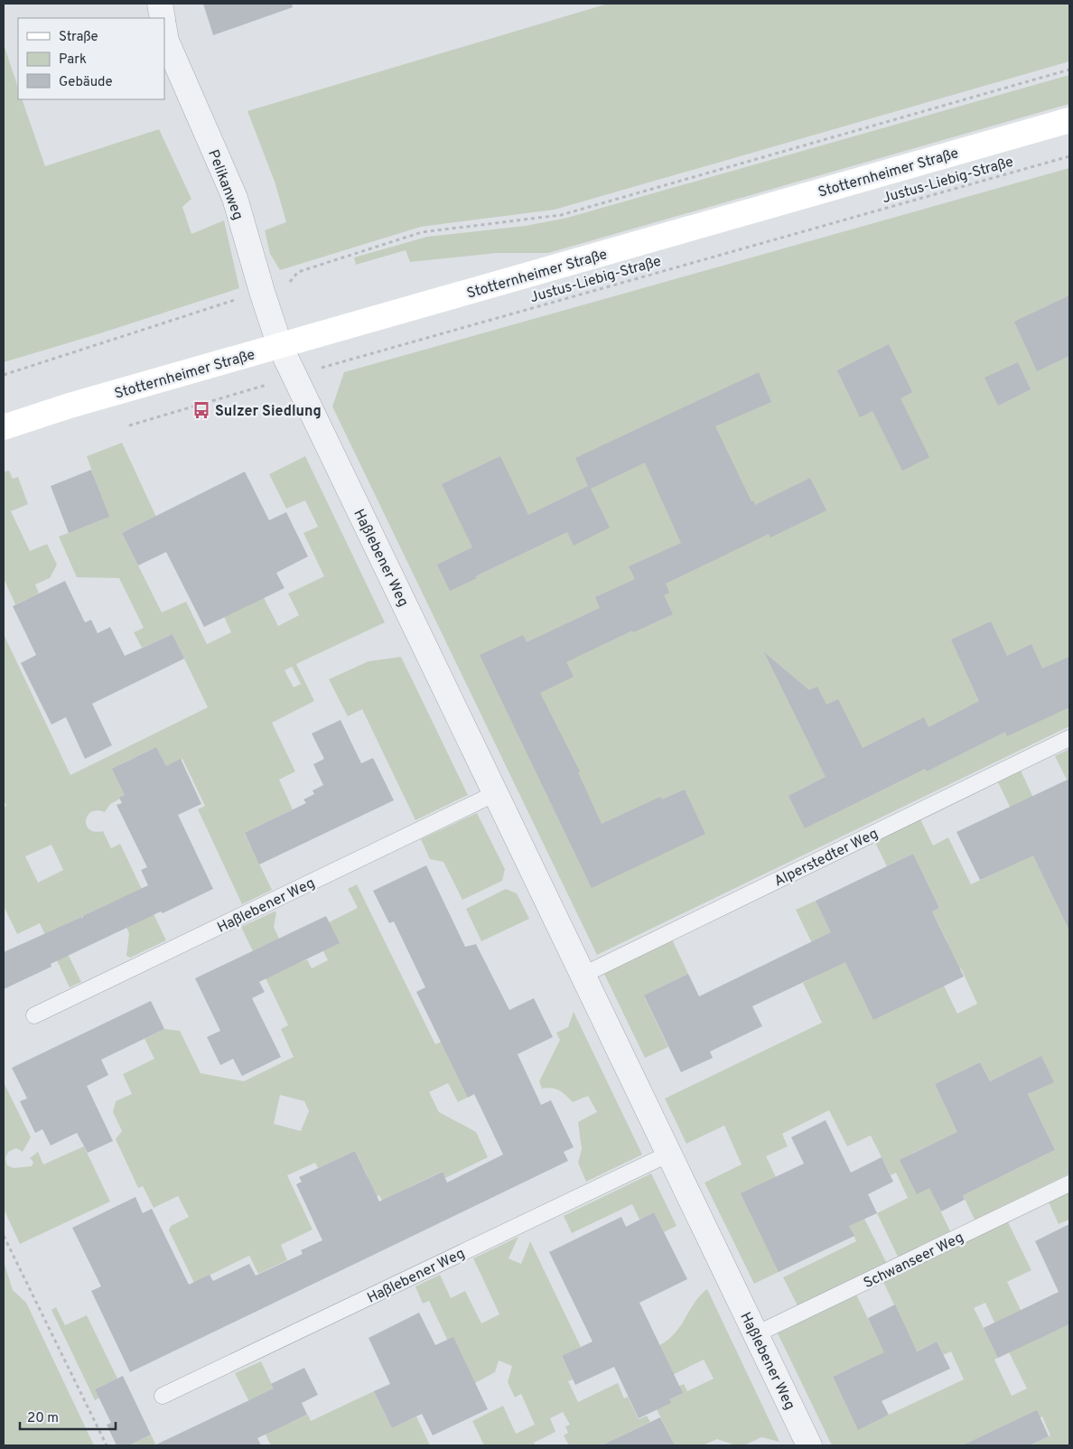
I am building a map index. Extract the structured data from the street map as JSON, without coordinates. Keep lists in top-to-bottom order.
{
  "streets": {
    "main road": ["Stotternheimer Straße"],
    "street": ["Pelikanweg", "Haßlebener Weg"],
    "lane": ["Alperstedter Weg", "Schwanseer Weg"],
    "path": ["Justus-Liebig-Straße"]
  },
  "crossings": [
    ["Stotternheimer Straße", "Pelikanweg"],
    ["Stotternheimer Straße", "Haßlebener Weg"],
    ["Justus-Liebig-Straße", "Haßlebener Weg"],
    ["Pelikanweg", "Haßlebener Weg"],
    ["Haßlebener Weg", "Alperstedter Weg"],
    ["Haßlebener Weg", "Schwanseer Weg"]
  ],
  "places": {
    "bus stop": ["Sulzer Siedlung"]
  },
  "legend": ["Straße", "Park", "Gebäude"],
  "scale_bar": "20 m"
}
